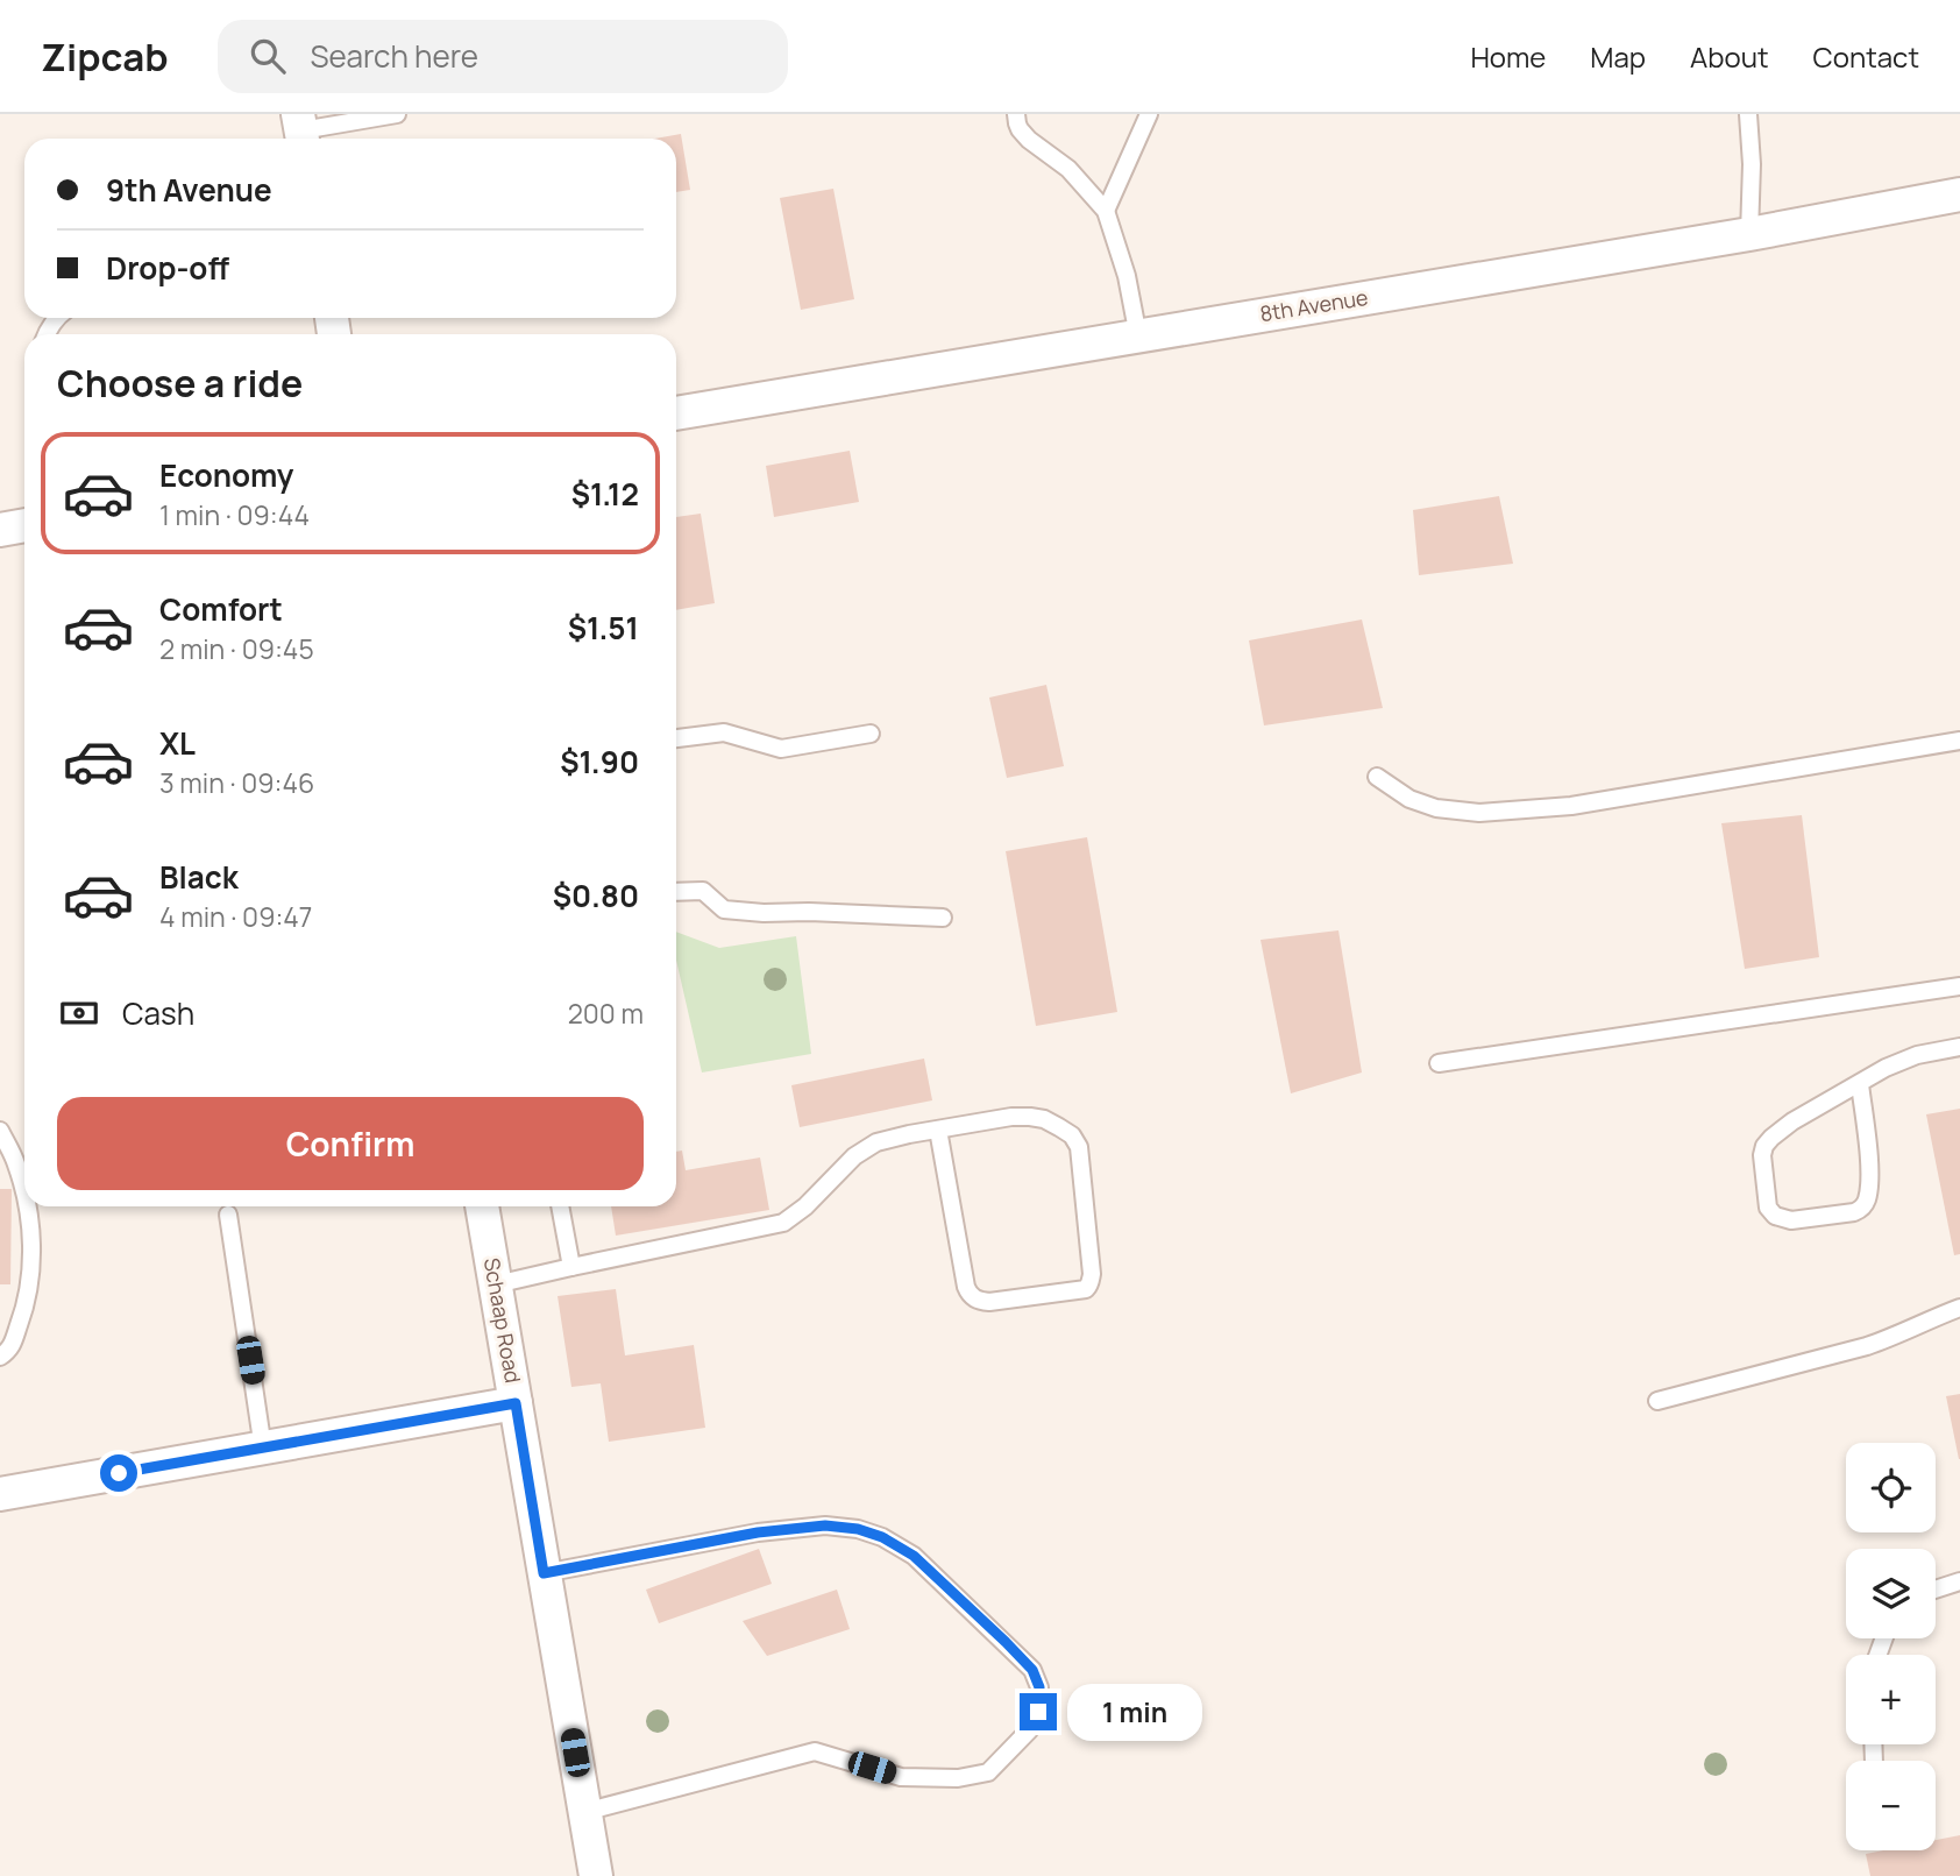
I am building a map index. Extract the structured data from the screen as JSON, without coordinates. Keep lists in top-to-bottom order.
{
  "streets": {
    "street": ["8th Avenue", "Schaap Road"]
  },
  "page": {
    "header": "Zipcab",
    "search": "Search here",
    "nav": [
      "Home",
      "Map",
      "About",
      "Contact"
    ],
    "banner": ["9th Avenue", "Drop-off"],
    "heading": "Choose a ride",
    "list": [
      {
        "name": "Economy",
        "note": "1 min · 09:44",
        "value": "$1.12"
      },
      {
        "name": "Comfort",
        "note": "2 min · 09:45",
        "value": "$1.51"
      },
      {
        "name": "XL",
        "note": "3 min · 09:46",
        "value": "$1.90"
      },
      {
        "name": "Black",
        "note": "4 min · 09:47",
        "value": "$0.80"
      }
    ],
    "pay": ["Cash", "200 m"],
    "buttons": "Confirm",
    "map_buttons": ["+", "−"],
    "bubble": "1 min"
  }
}
